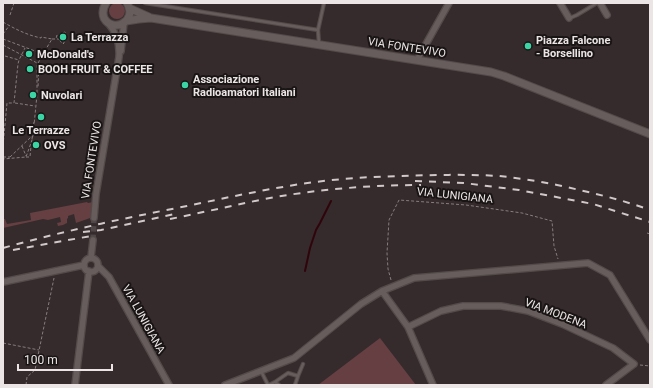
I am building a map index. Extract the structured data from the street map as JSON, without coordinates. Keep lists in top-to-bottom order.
{
  "streets": {
    "street": ["VIA FONTEVIVO", "VIA LUNIGIANA", "VIA MODENA"]
  },
  "places": [
    "La Terrazza",
    "Piazza Falcone - Borsellino",
    "McDonald's",
    "BOOH FRUIT & COFFEE",
    "Associazione Radioamatori Italiani",
    "Nuvolari",
    "Le Terrazze",
    "OVS"
  ],
  "scale_bar": "100 m"
}
